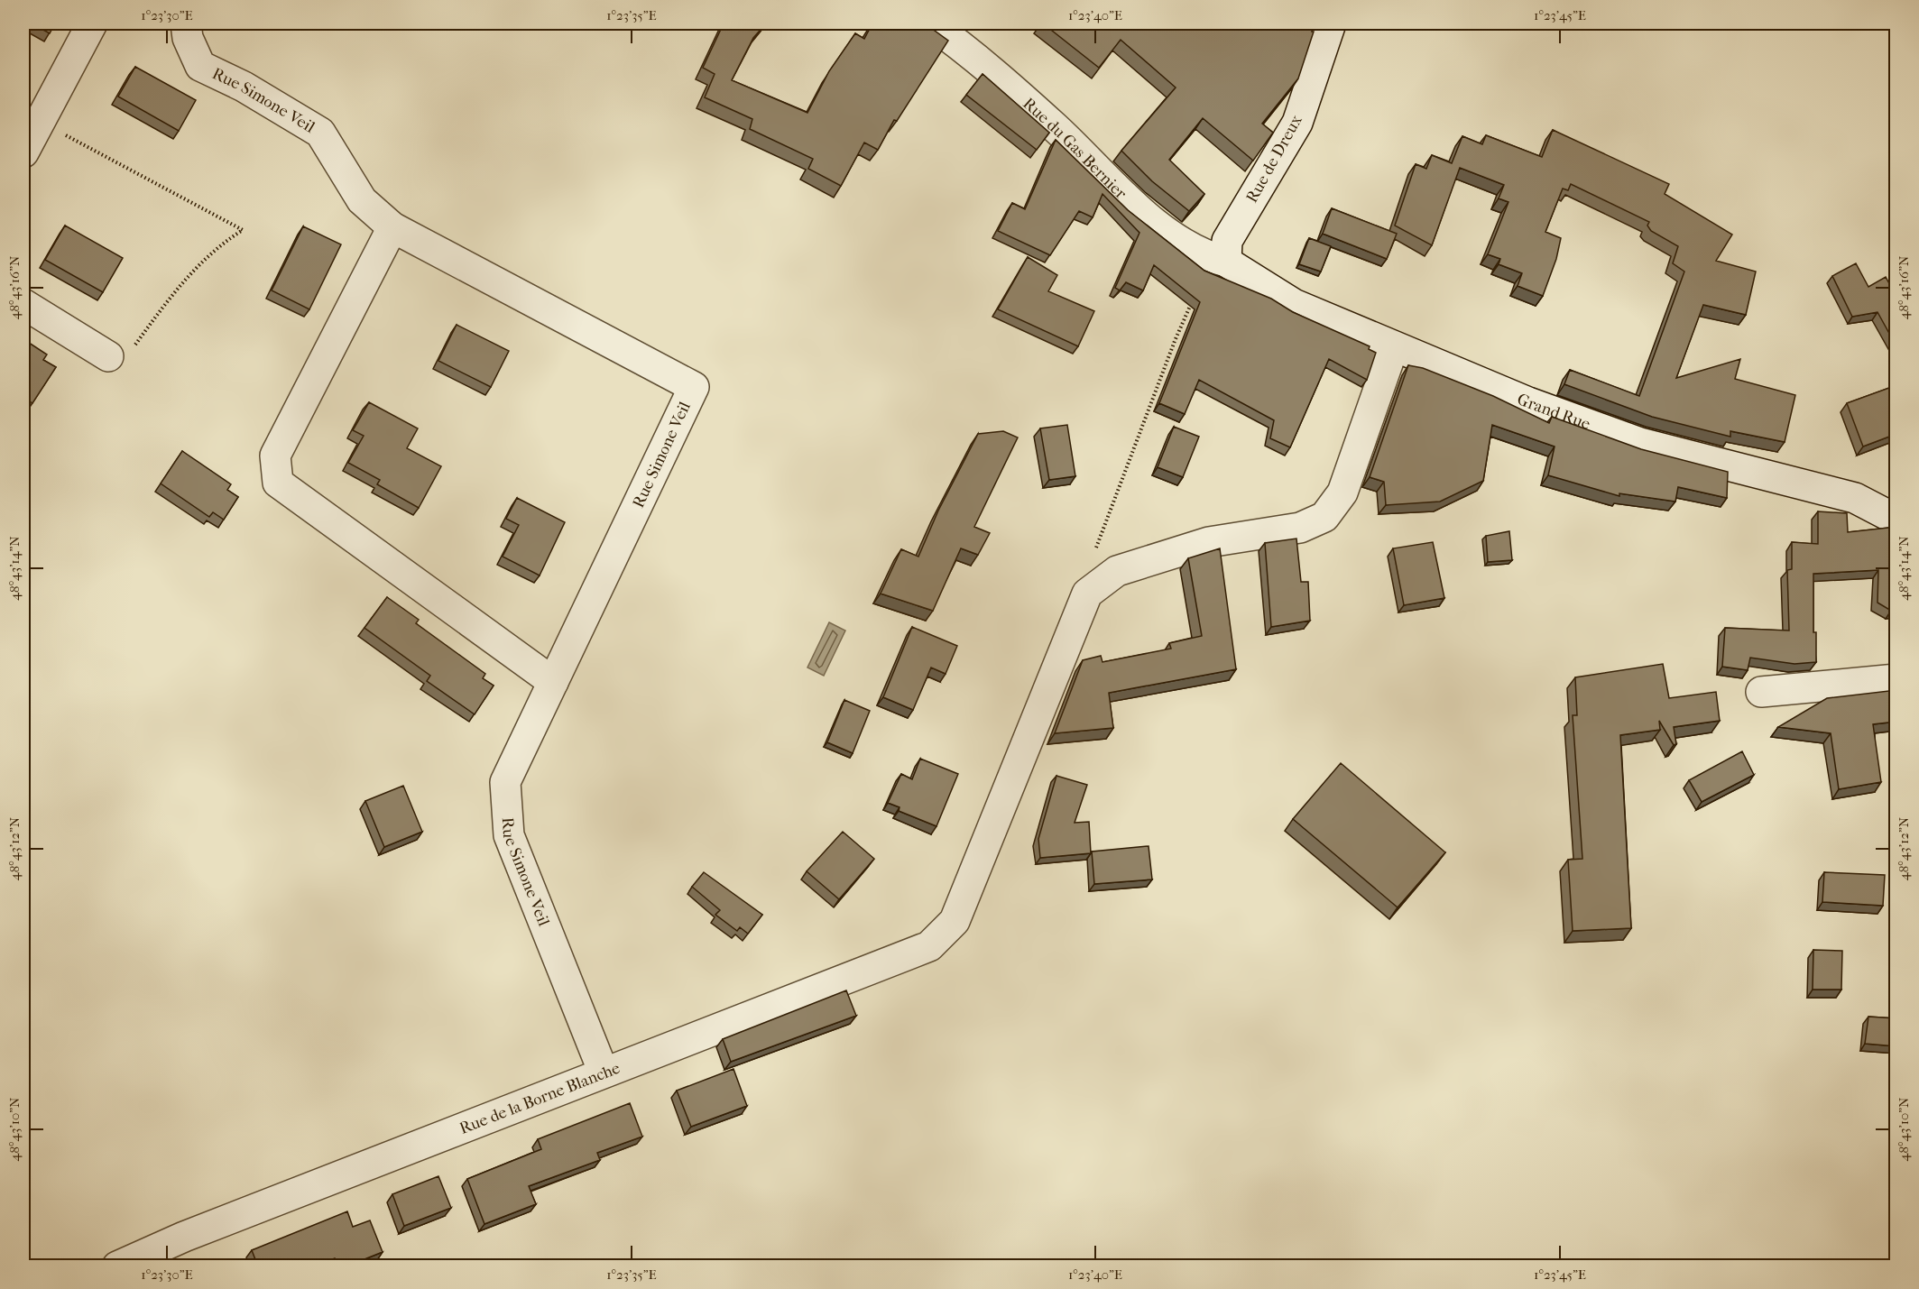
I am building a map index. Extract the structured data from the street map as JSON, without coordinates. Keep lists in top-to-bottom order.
{
  "streets": {
    "street": [
      "Rue Simone Veil",
      "Rue du Gas Bernier",
      "Rue de Dreux",
      "Grand Rue",
      "Rue de la Borne Blanche"
    ]
  },
  "crossings": [
    ["Rue Simone Veil", "Rue de la Borne Blanche"],
    ["Rue du Gas Bernier", "Rue de Dreux"],
    ["Rue du Gas Bernier", "Grand Rue"],
    ["Rue de Dreux", "Grand Rue"]
  ],
  "coordinates": [
    "1°23'30\"E",
    "1°23'35\"E",
    "1°23'40\"E",
    "1°23'45\"E",
    "48°43'16\"N",
    "48°43'14\"N",
    "48°43'12\"N",
    "48°43'10\"N"
  ]
}
